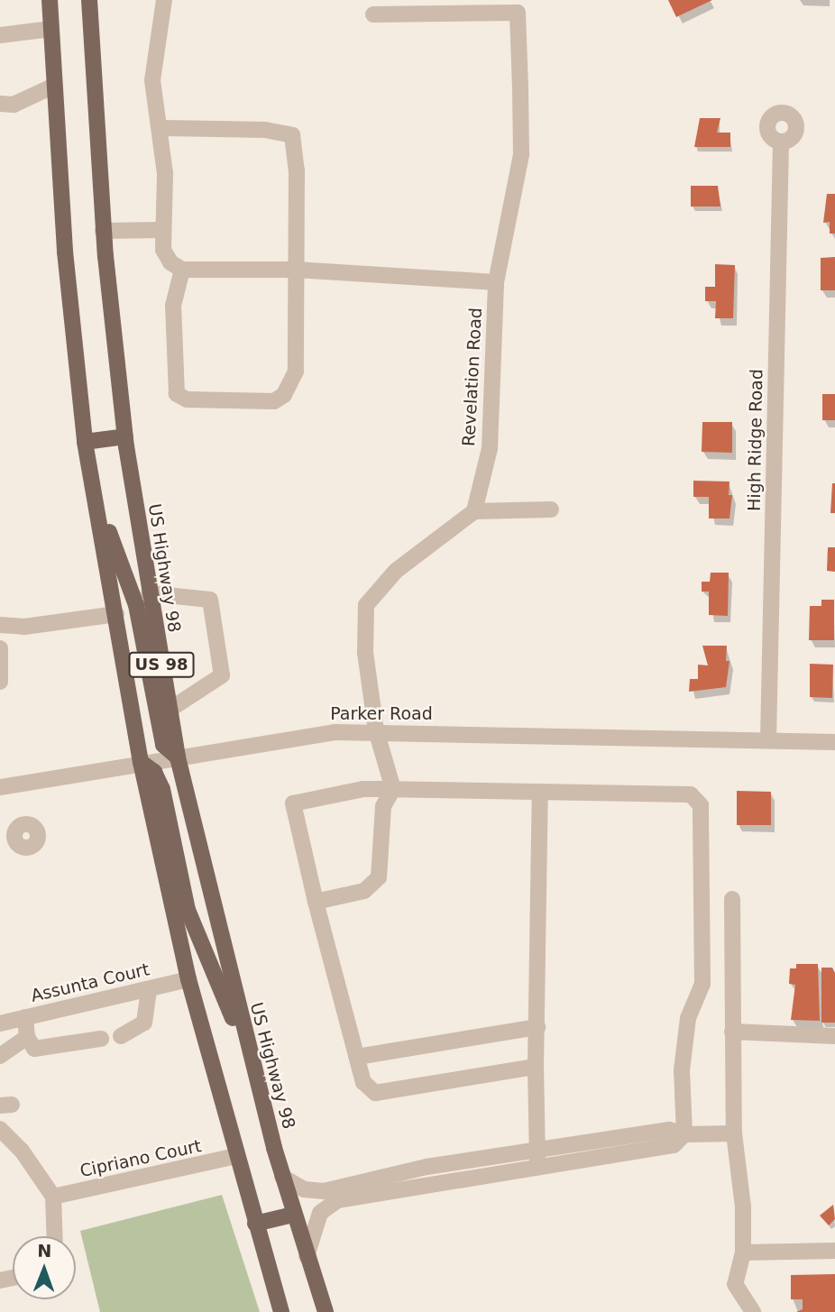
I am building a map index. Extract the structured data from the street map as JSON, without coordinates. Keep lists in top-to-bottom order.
{
  "streets": {
    "main road": ["US Highway 98", "US 98"],
    "street": [
      "Revelation Road",
      "High Ridge Road",
      "Parker Road",
      "Assunta Court",
      "Cipriano Court"
    ]
  },
  "crossings": [
    ["High Ridge Road", "Parker Road"],
    ["US Highway 98", "Parker Road"],
    ["US 98", "Parker Road"],
    ["US 98", "Assunta Court"],
    ["US 98", "Cipriano Court"]
  ],
  "north": "top"
}
